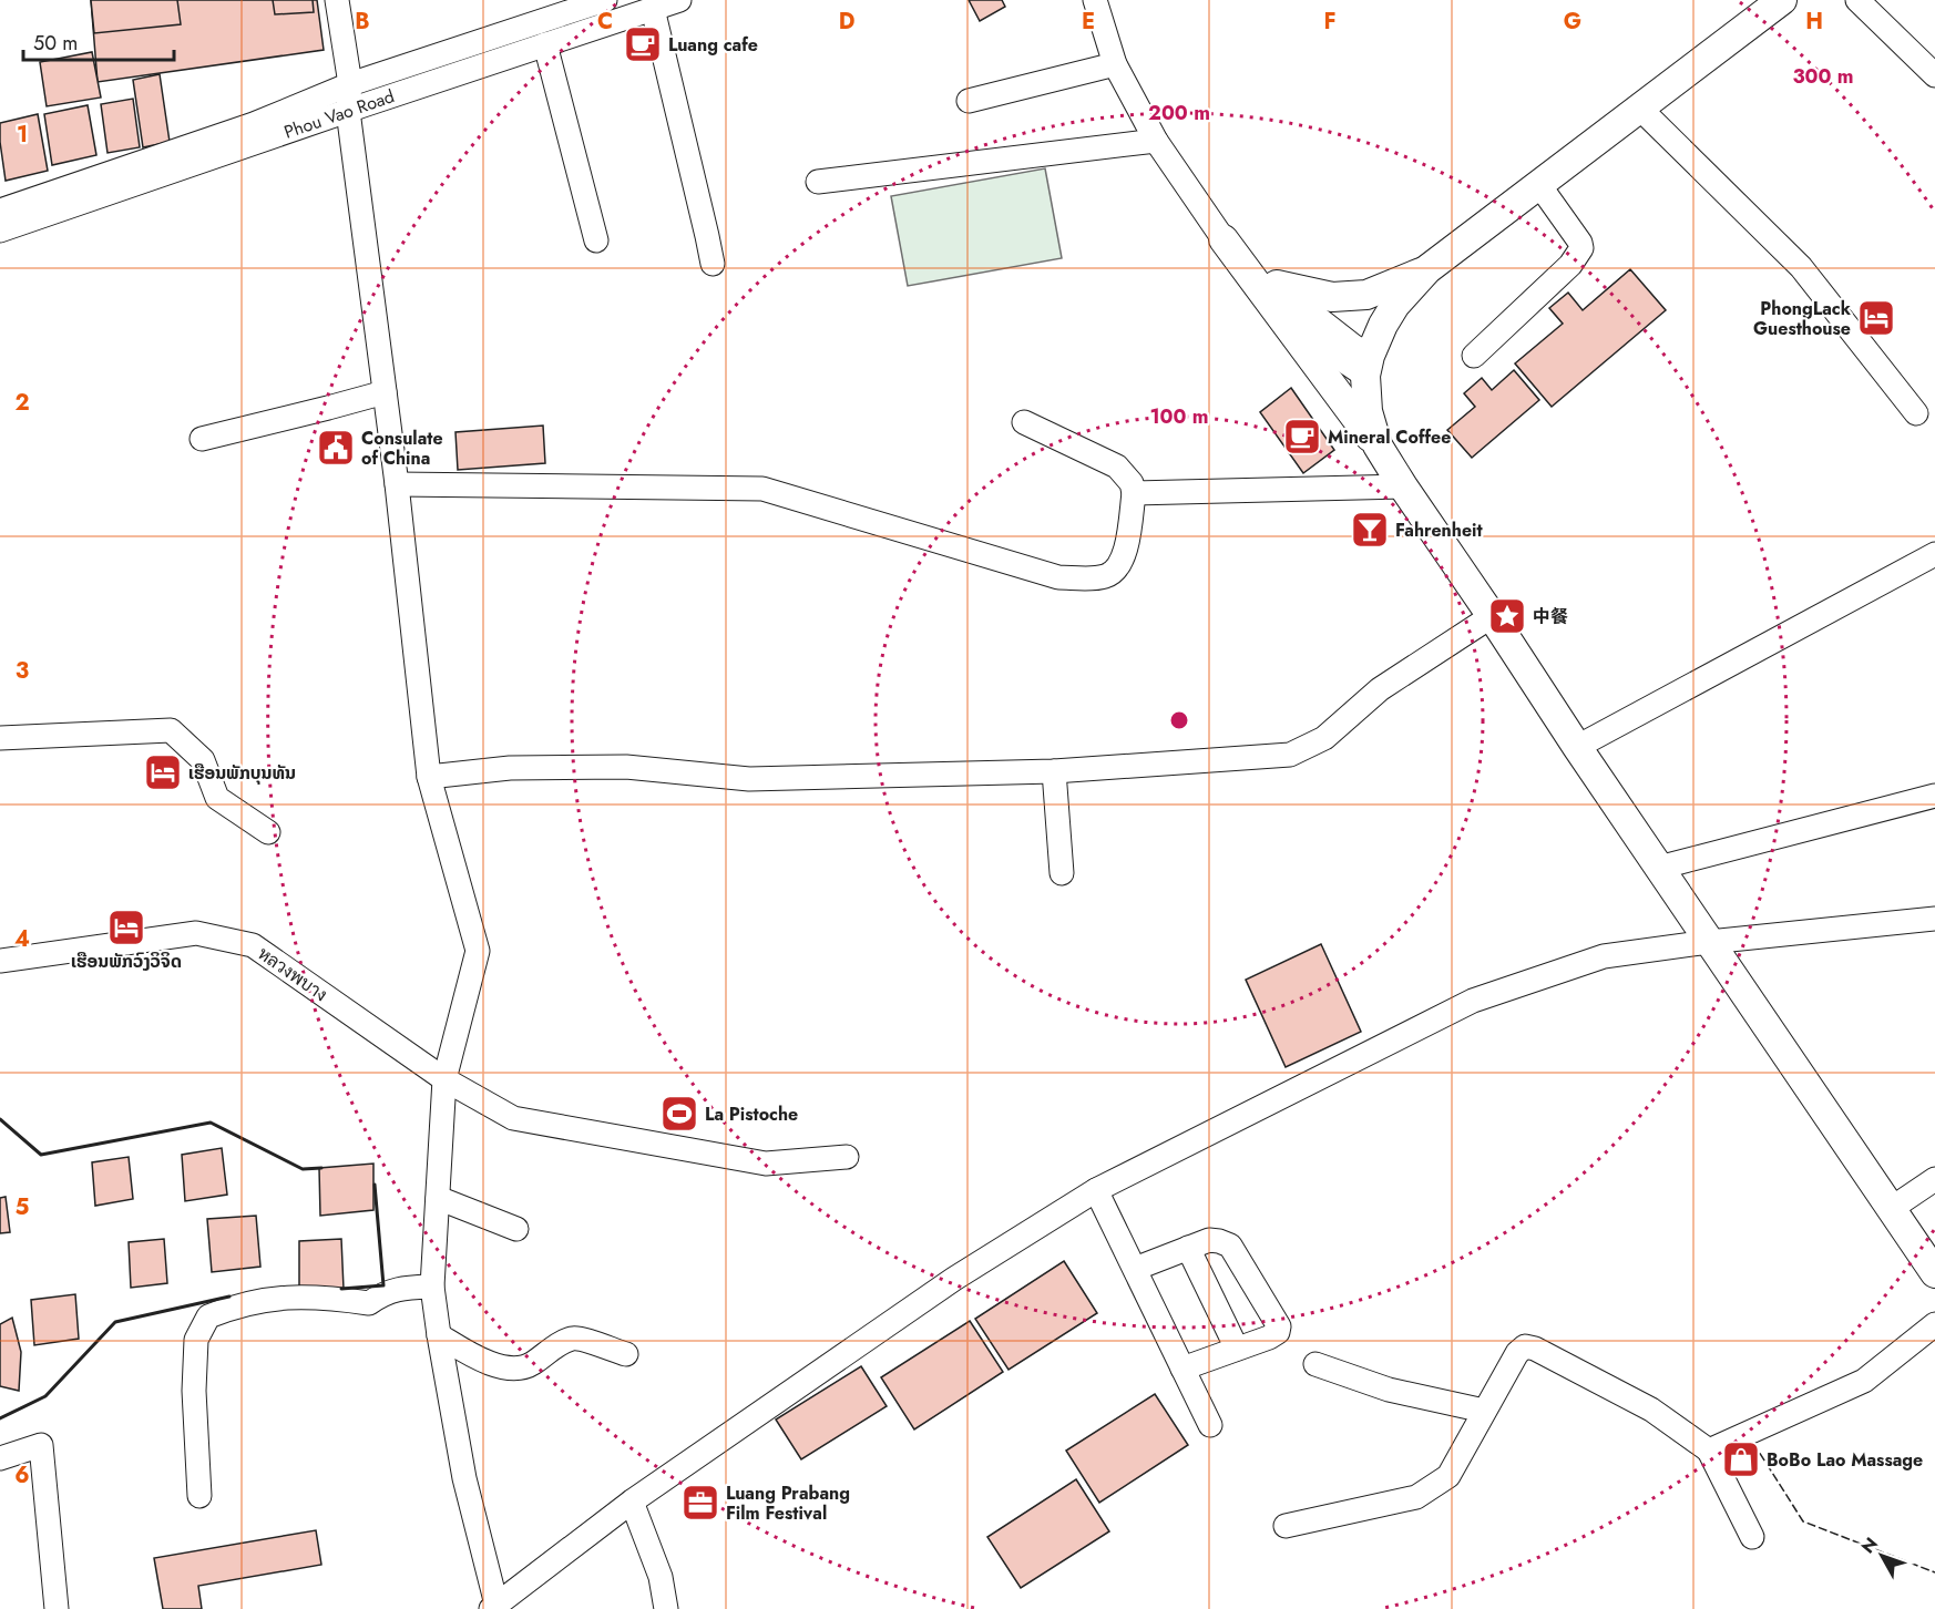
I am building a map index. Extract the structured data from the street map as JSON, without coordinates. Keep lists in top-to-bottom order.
{
  "streets": {
    "street": ["Phou Vao Road", "หลวงพบาง"]
  },
  "places": {
    "cafe": ["Luang cafe", "Mineral Coffee"],
    "hotel": ["PhongLack Guesthouse", "ເຮືອນພັກບຸນທັນ", "ເຮືອນພັກວົງວິຈິດ"],
    "public building": ["Consulate of China"],
    "bar": ["Fahrenheit"],
    "place": ["中餐"],
    "sports": ["La Pistoche"],
    "shop": ["BoBo Lao Massage"],
    "office": ["Luang Prabang Film Festival"]
  },
  "scale_bar": "50 m",
  "north": "top left",
  "grid": {
    "columns": [
      "B",
      "C",
      "D",
      "E",
      "F",
      "G",
      "H"
    ],
    "rows": [
      "1",
      "2",
      "3",
      "4",
      "5",
      "6"
    ]
  },
  "rings": ["300 m", "200 m", "100 m"]
}
